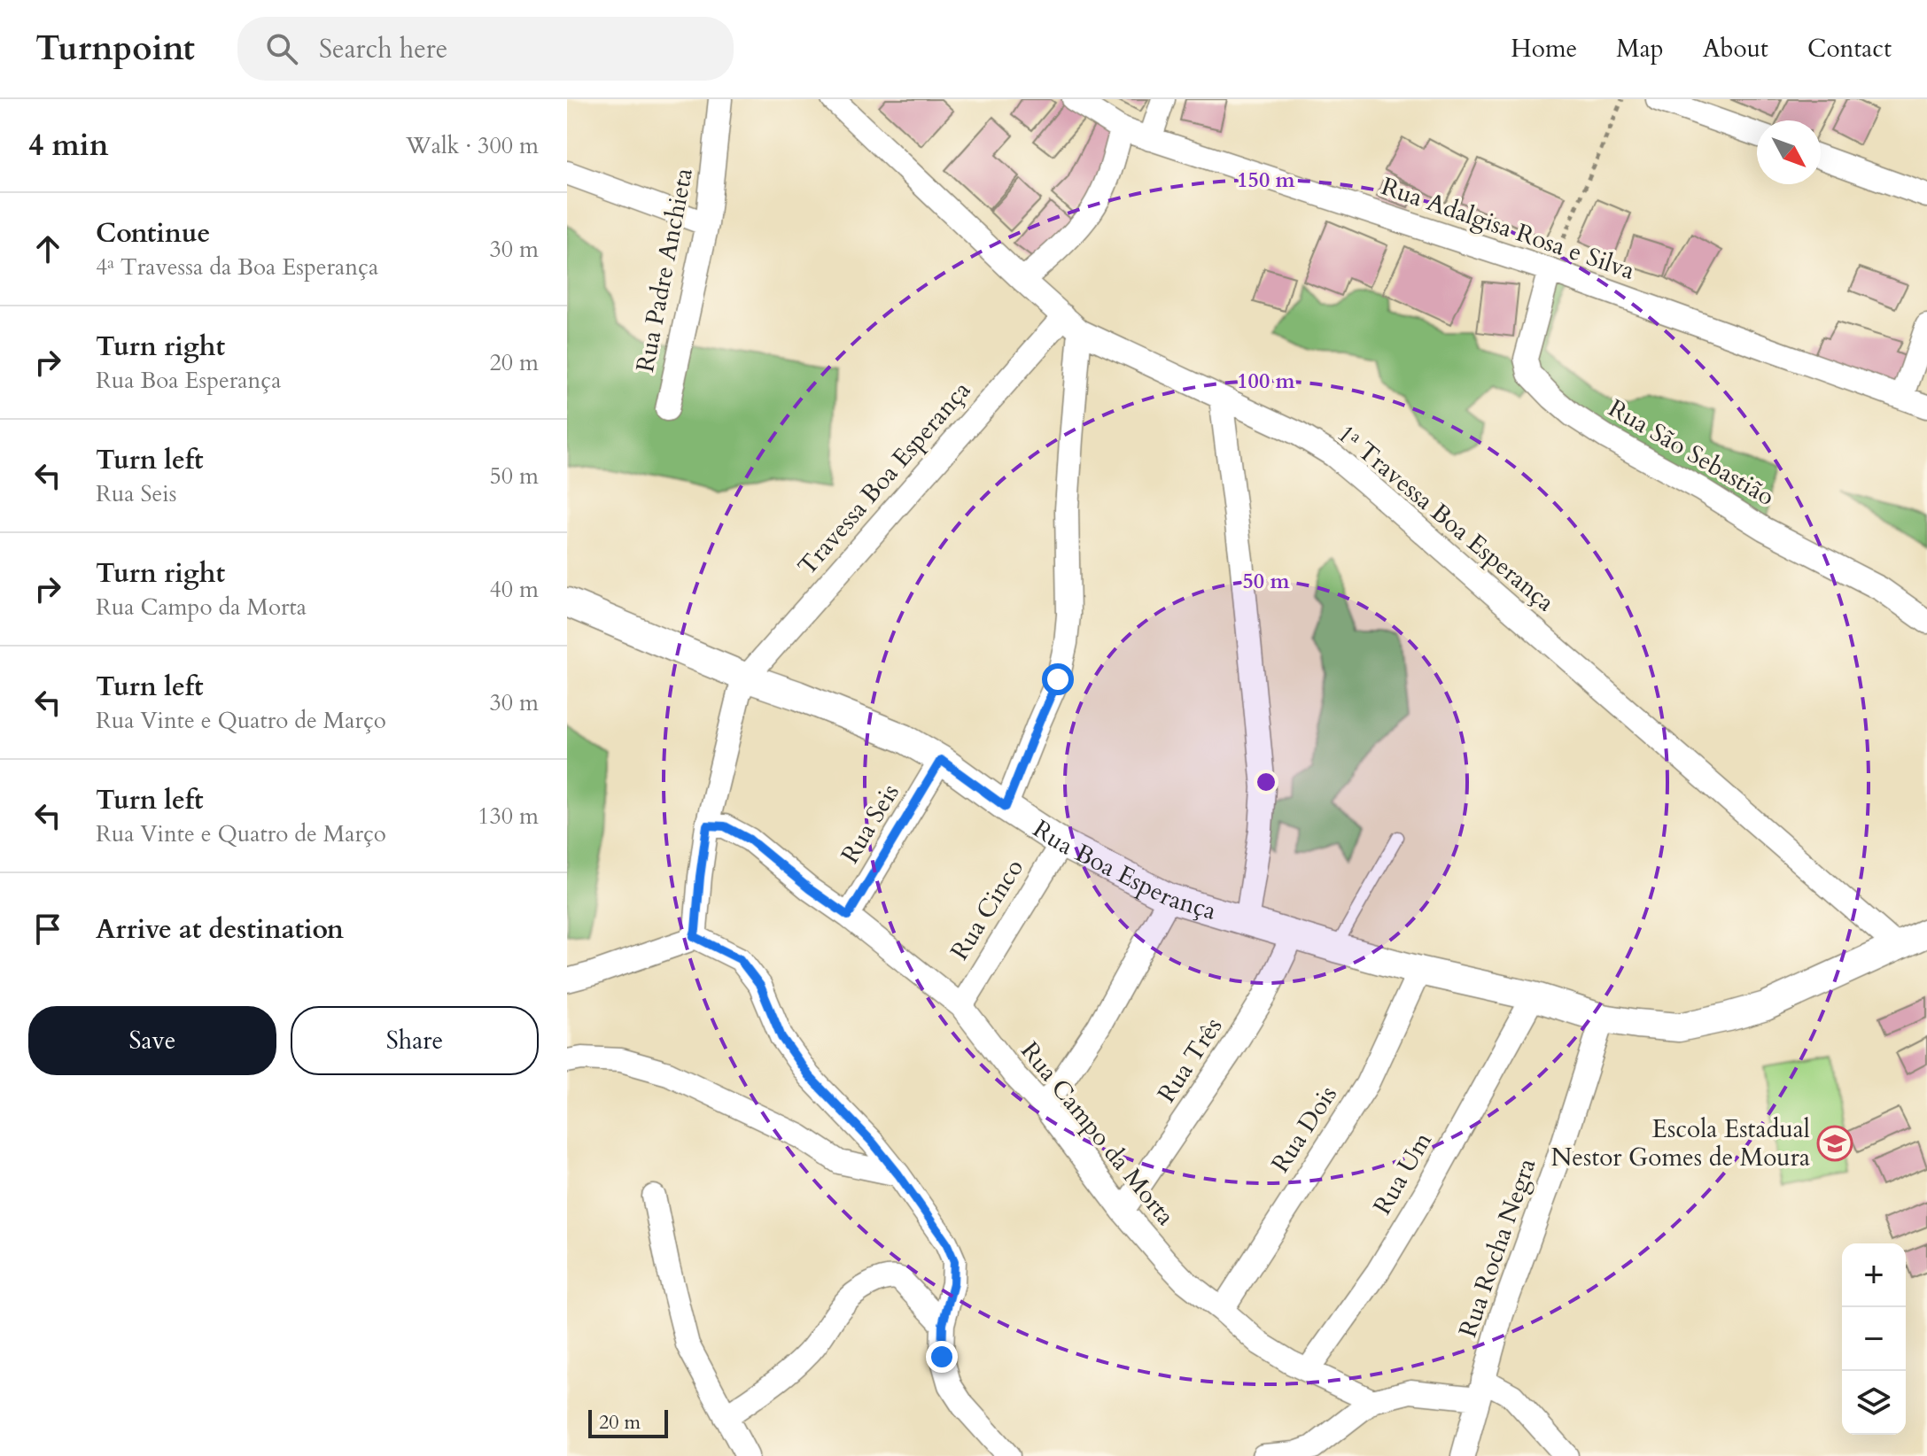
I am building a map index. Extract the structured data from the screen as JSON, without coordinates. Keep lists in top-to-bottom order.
{
  "streets": {
    "street": [
      "Rua Adalgisa Rosa e Silva",
      "Rua Padre Anchieta",
      "Rua São Sebastião",
      "Travessa Boa Esperança",
      "1ª Travessa Boa Esperança",
      "Rua Seis",
      "Rua Boa Esperança",
      "Rua Cinco",
      "Rua Três",
      "Rua Dois",
      "Rua Campo da Morta",
      "Rua Um",
      "Rua Rocha Negra"
    ]
  },
  "crossings": [
    ["Rua Adalgisa Rosa e Silva", "Rua São Sebastião"],
    ["Travessa Boa Esperança", "1ª Travessa Boa Esperança"],
    ["Travessa Boa Esperança", "Rua Boa Esperança"],
    ["1ª Travessa Boa Esperança", "Rua Boa Esperança"],
    ["Rua Seis", "Rua Boa Esperança"],
    ["Rua Seis", "Rua Campo da Morta"],
    ["Rua Boa Esperança", "Rua Cinco"],
    ["Rua Boa Esperança", "Rua Três"],
    ["Rua Boa Esperança", "Rua Dois"],
    ["Rua Boa Esperança", "Rua Um"],
    ["Rua Boa Esperança", "Rua Rocha Negra"],
    ["Rua Cinco", "Rua Campo da Morta"],
    ["Rua Três", "Rua Campo da Morta"],
    ["Rua Dois", "Rua Campo da Morta"],
    ["Rua Campo da Morta", "Rua Um"]
  ],
  "places": {
    "school or university": ["Escola Estadual Nestor Gomes de Moura"]
  },
  "scale_bar": "20 m",
  "north": "bottom right",
  "page": {
    "header": "Turnpoint",
    "search": "Search here",
    "nav": [
      "Home",
      "Map",
      "About",
      "Contact"
    ],
    "heading": ["4 min", "Walk · 300 m"],
    "list": [
      ["Continue", "4ª Travessa da Boa Esperança", "30 m"],
      ["Turn right", "Rua Boa Esperança", "20 m"],
      ["Turn left", "Rua Seis", "50 m"],
      ["Turn right", "Rua Campo da Morta", "40 m"],
      ["Turn left", "Rua Vinte e Quatro de Março", "30 m"],
      ["Turn left", "Rua Vinte e Quatro de Março", "130 m"],
      "Arrive at destination"
    ],
    "buttons": ["Save", "Share"],
    "map_buttons": ["+", "−"],
    "scale": "20 m"
  },
  "rings": ["150 m", "100 m", "50 m"]
}
